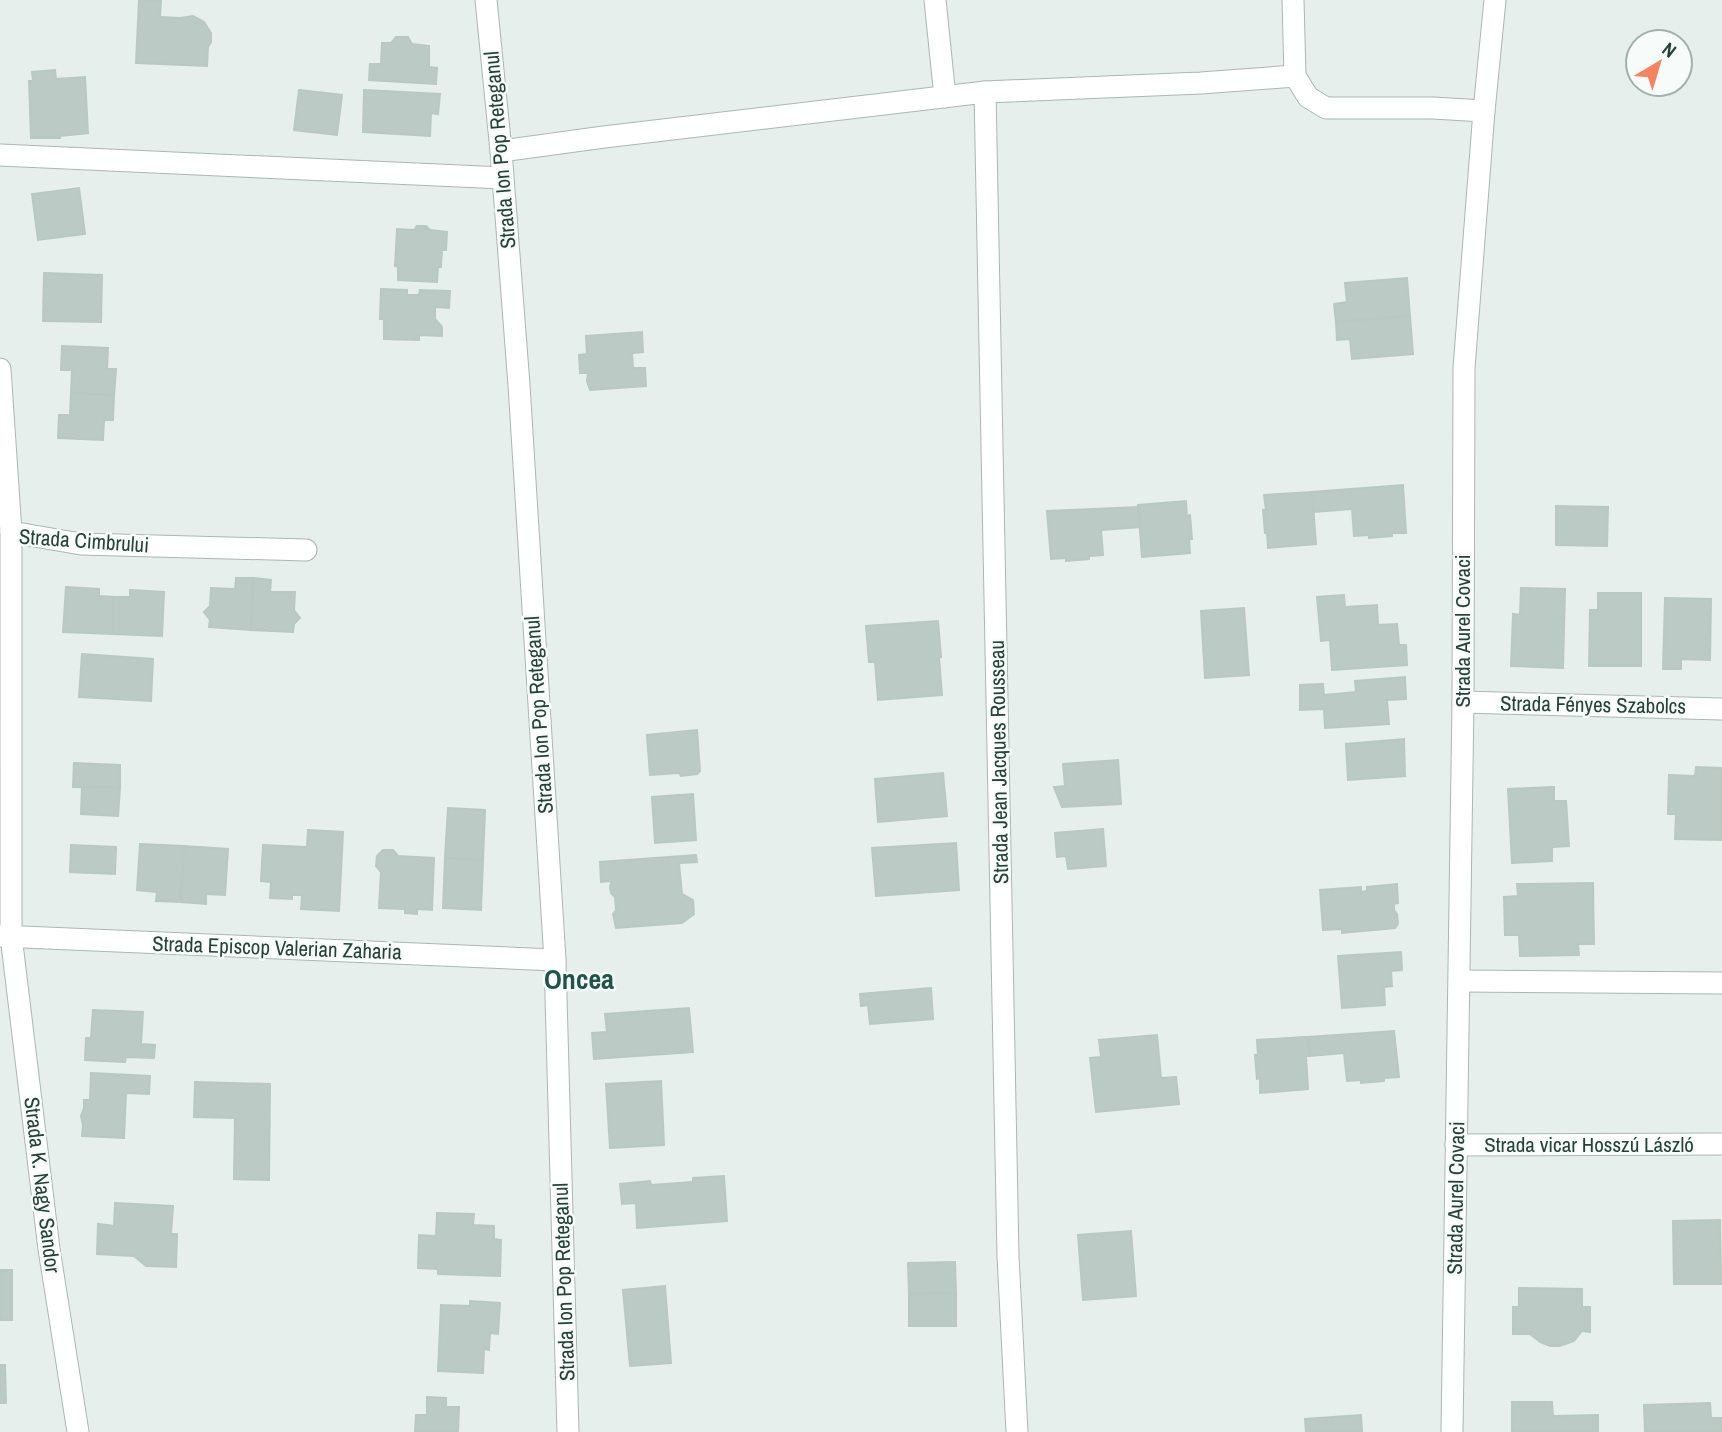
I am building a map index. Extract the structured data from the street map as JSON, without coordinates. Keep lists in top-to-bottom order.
{
  "streets": {
    "street": [
      "Strada Ion Pop Reteganul",
      "Strada Cimbrului",
      "Strada Aurel Covaci",
      "Strada Fényes Szabolcs",
      "Strada Jean Jacques Rousseau",
      "Strada Episcop Valerian Zaharia",
      "Strada vicar Hosszú László",
      "Strada K. Nagy Sandor"
    ]
  },
  "crossings": [
    ["Strada Ion Pop Reteganul", "Strada Episcop Valerian Zaharia"],
    ["Strada Cimbrului", "Strada Episcop Valerian Zaharia"],
    ["Strada Cimbrului", "Strada K. Nagy Sandor"],
    ["Strada Aurel Covaci", "Strada Fényes Szabolcs"],
    ["Strada Aurel Covaci", "Strada vicar Hosszú László"],
    ["Strada Episcop Valerian Zaharia", "Strada K. Nagy Sandor"]
  ],
  "districts": ["Oncea"],
  "north": "top right"
}
